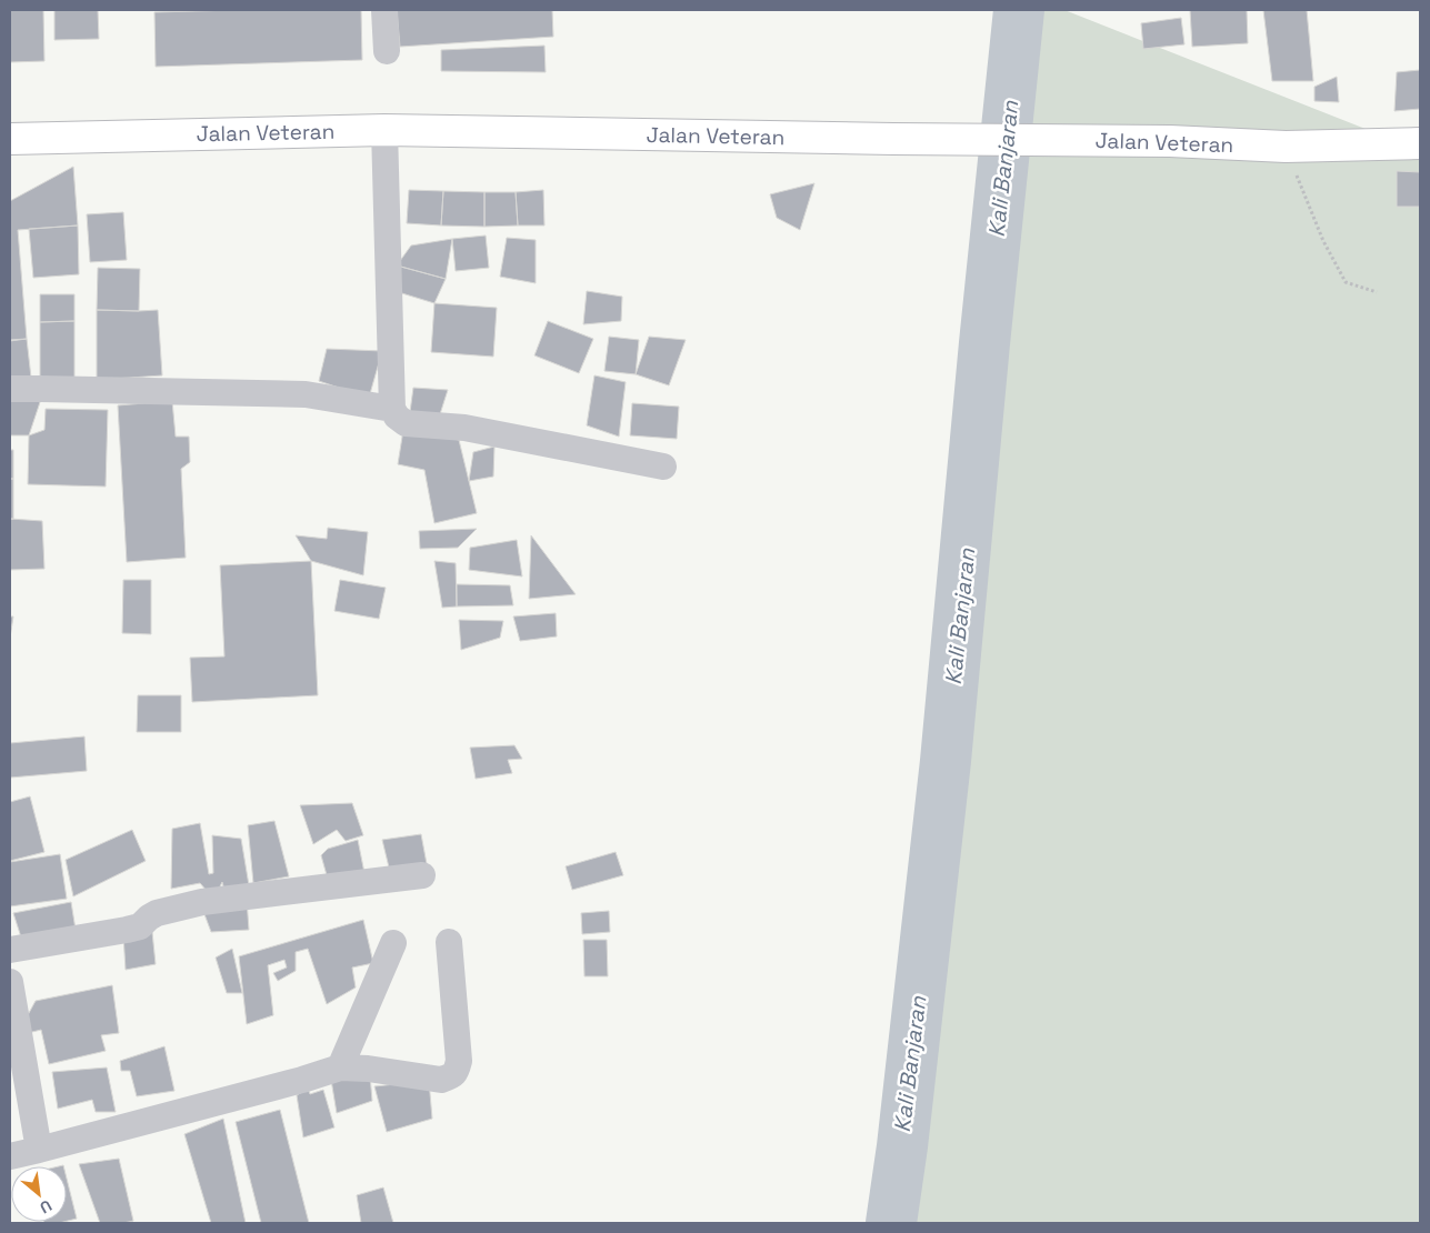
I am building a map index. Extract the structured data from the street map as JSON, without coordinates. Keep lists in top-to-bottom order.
{
  "streets": {
    "highway": ["Jalan Veteran"]
  },
  "water": ["Kali Banjaran"],
  "north": "bottom right"
}
